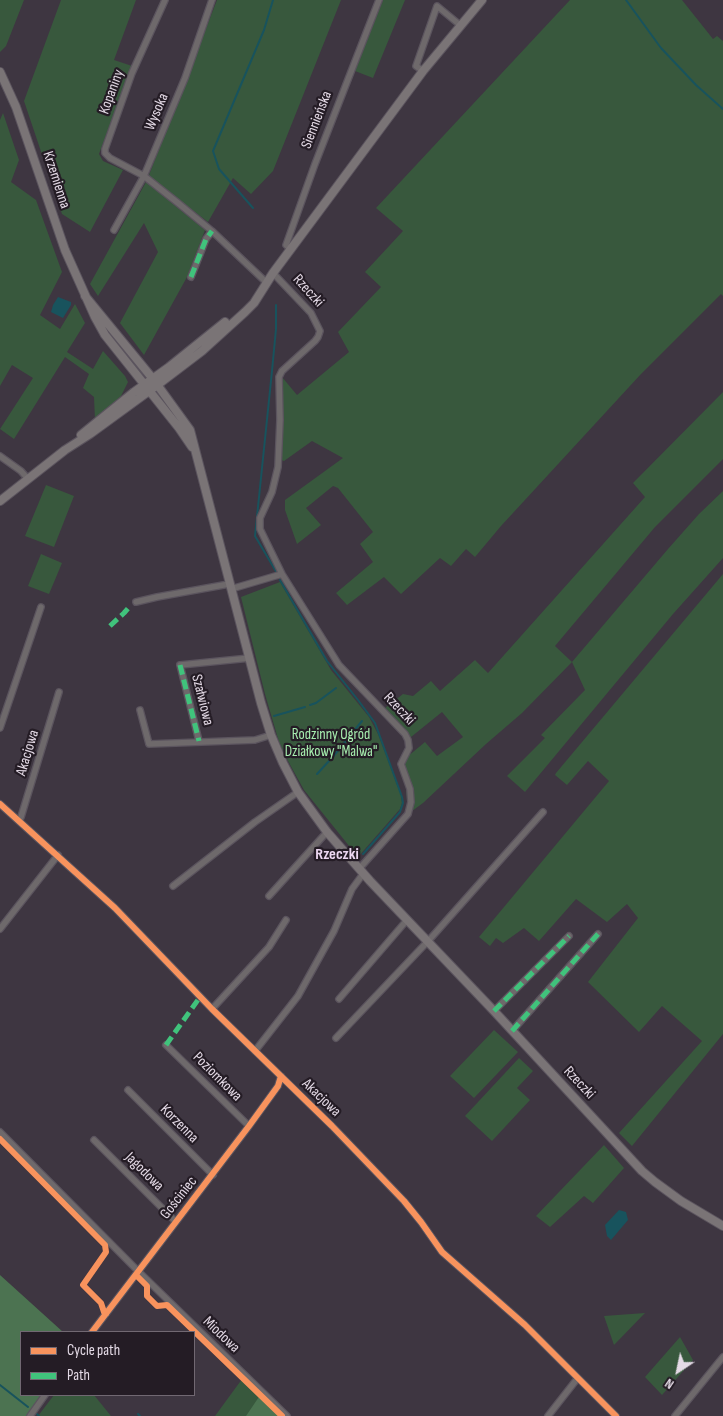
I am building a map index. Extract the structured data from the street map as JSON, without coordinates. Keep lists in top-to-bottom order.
{
  "streets": {
    "main road": ["Krzemienna", "Rzeczki"],
    "street": [
      "Kopaniny",
      "Wysoka",
      "Siennieńska",
      "Szałwiowa",
      "Akacjowa",
      "Poziomkowa",
      "Korzenna",
      "Jagodowa",
      "Gościniec",
      "Miodowa"
    ]
  },
  "crossings": [
    ["Kopaniny", "Wysoka"],
    ["Krzemienna", "Rzeczki"],
    ["Rzeczki", "Szałwiowa"],
    ["Rzeczki", "Akacjowa"],
    ["Akacjowa", "Gościniec"],
    ["Poziomkowa", "Gościniec"],
    ["Korzenna", "Gościniec"],
    ["Jagodowa", "Gościniec"],
    ["Gościniec", "Miodowa"]
  ],
  "districts": ["Rzeczki"],
  "parks": ["Rodzinny Ogród Działkowy \"Malwa\""],
  "legend": ["Cycle path", "Path"],
  "north": "bottom left"
}
